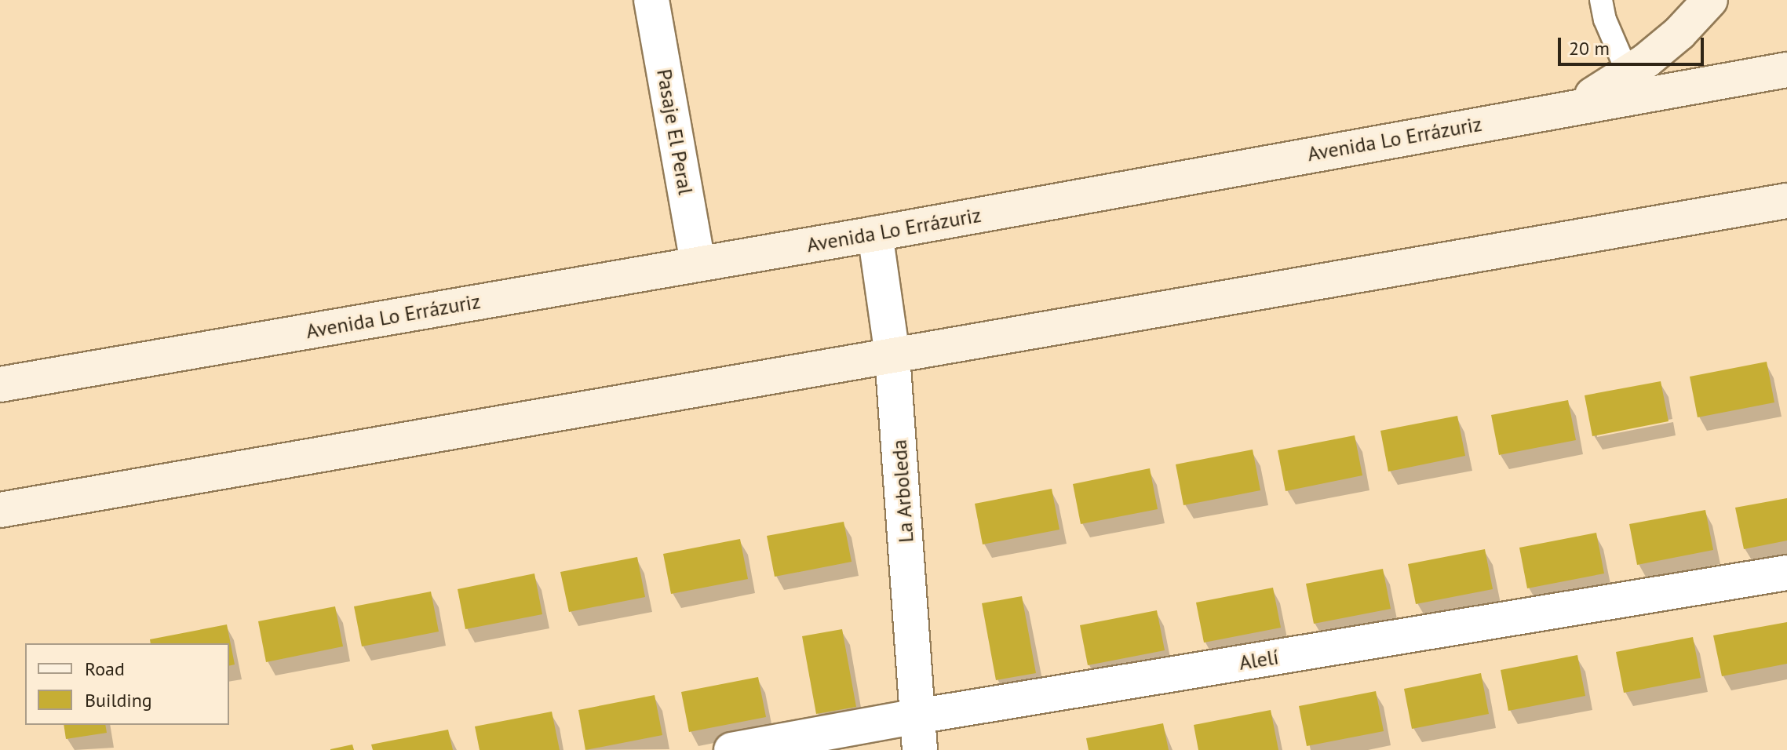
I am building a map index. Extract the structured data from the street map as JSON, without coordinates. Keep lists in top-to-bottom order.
{
  "streets": {
    "main road": ["Avenida Lo Errázuriz"],
    "street": ["Pasaje El Peral", "La Arboleda", "Alelí"]
  },
  "crossings": [
    ["Pasaje El Peral", "Avenida Lo Errázuriz"],
    ["Avenida Lo Errázuriz", "La Arboleda"],
    ["La Arboleda", "Alelí"]
  ],
  "legend": ["Road", "Building"],
  "scale_bar": "20 m"
}
